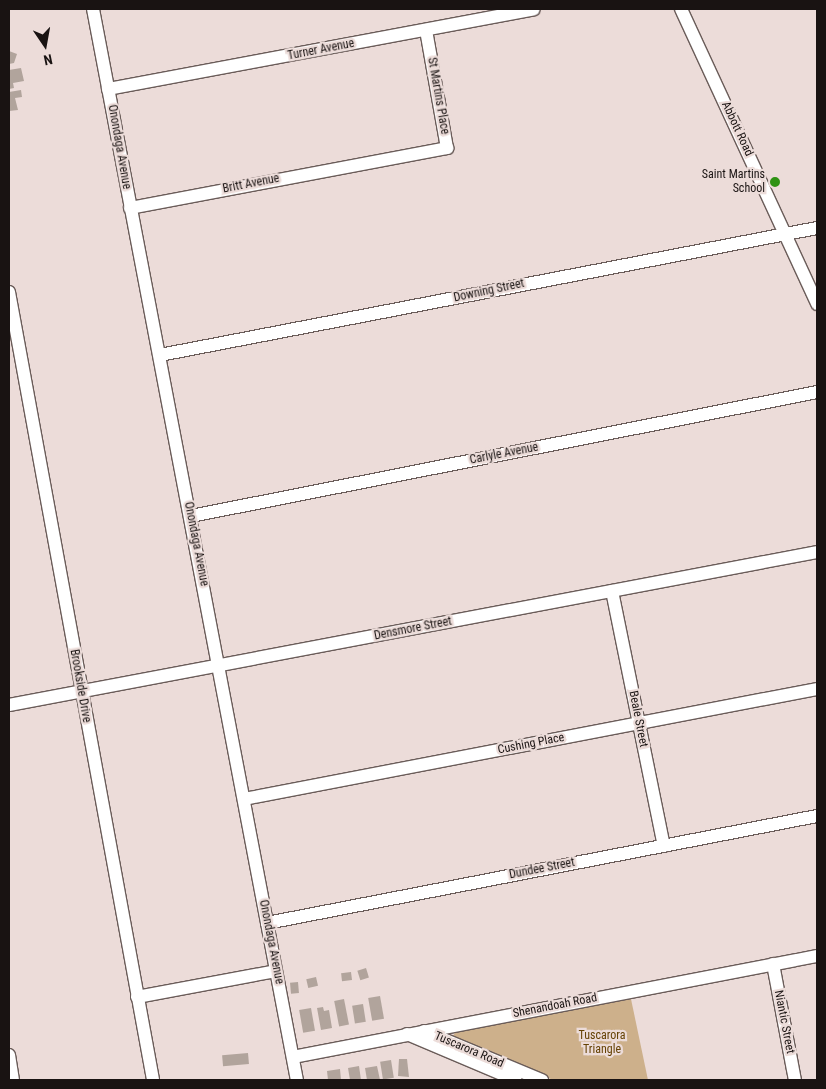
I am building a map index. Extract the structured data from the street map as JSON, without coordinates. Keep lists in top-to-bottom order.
{
  "streets": {
    "street": [
      "Turner Avenue",
      "St Martins Place",
      "Abbott Road",
      "Onondaga Avenue",
      "Britt Avenue",
      "Downing Street",
      "Carlyle Avenue",
      "Densmore Street",
      "Brookside Drive",
      "Beale Street",
      "Cushing Place",
      "Dundee Street",
      "Shenandoah Road",
      "Niantic Street",
      "Tuscarora Road"
    ]
  },
  "crossings": [
    ["Turner Avenue", "St Martins Place"],
    ["Turner Avenue", "Onondaga Avenue"],
    ["St Martins Place", "Britt Avenue"],
    ["Abbott Road", "Downing Street"],
    ["Onondaga Avenue", "Britt Avenue"],
    ["Onondaga Avenue", "Downing Street"],
    ["Onondaga Avenue", "Carlyle Avenue"],
    ["Onondaga Avenue", "Densmore Street"],
    ["Onondaga Avenue", "Cushing Place"],
    ["Onondaga Avenue", "Dundee Street"],
    ["Onondaga Avenue", "Shenandoah Road"],
    ["Densmore Street", "Brookside Drive"],
    ["Densmore Street", "Beale Street"],
    ["Beale Street", "Cushing Place"],
    ["Beale Street", "Dundee Street"],
    ["Shenandoah Road", "Niantic Street"],
    ["Shenandoah Road", "Tuscarora Road"]
  ],
  "parks": ["Tuscarora Triangle"],
  "places": ["Saint Martins School"],
  "north": "bottom"
}
